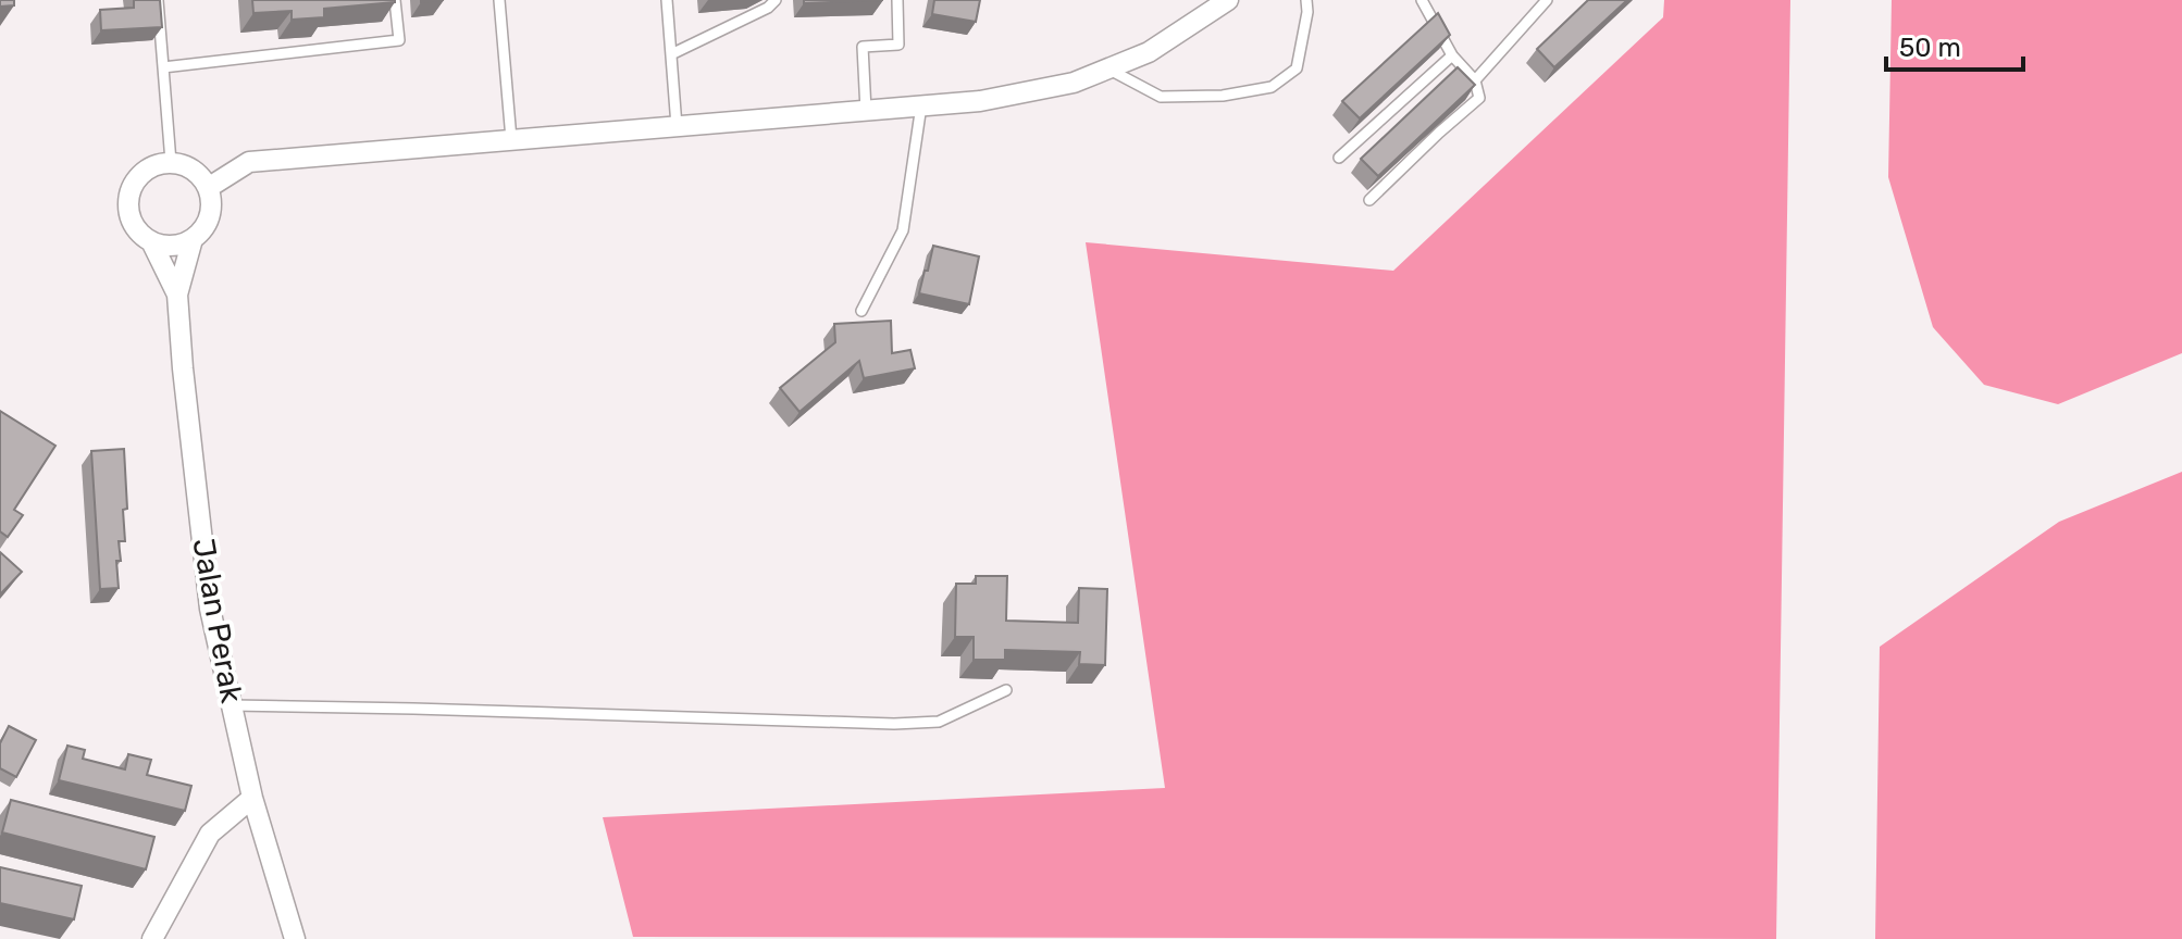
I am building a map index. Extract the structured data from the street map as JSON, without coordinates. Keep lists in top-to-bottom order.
{
  "streets": {
    "street": ["Jalan Perak"]
  },
  "scale_bar": "50 m"
}
